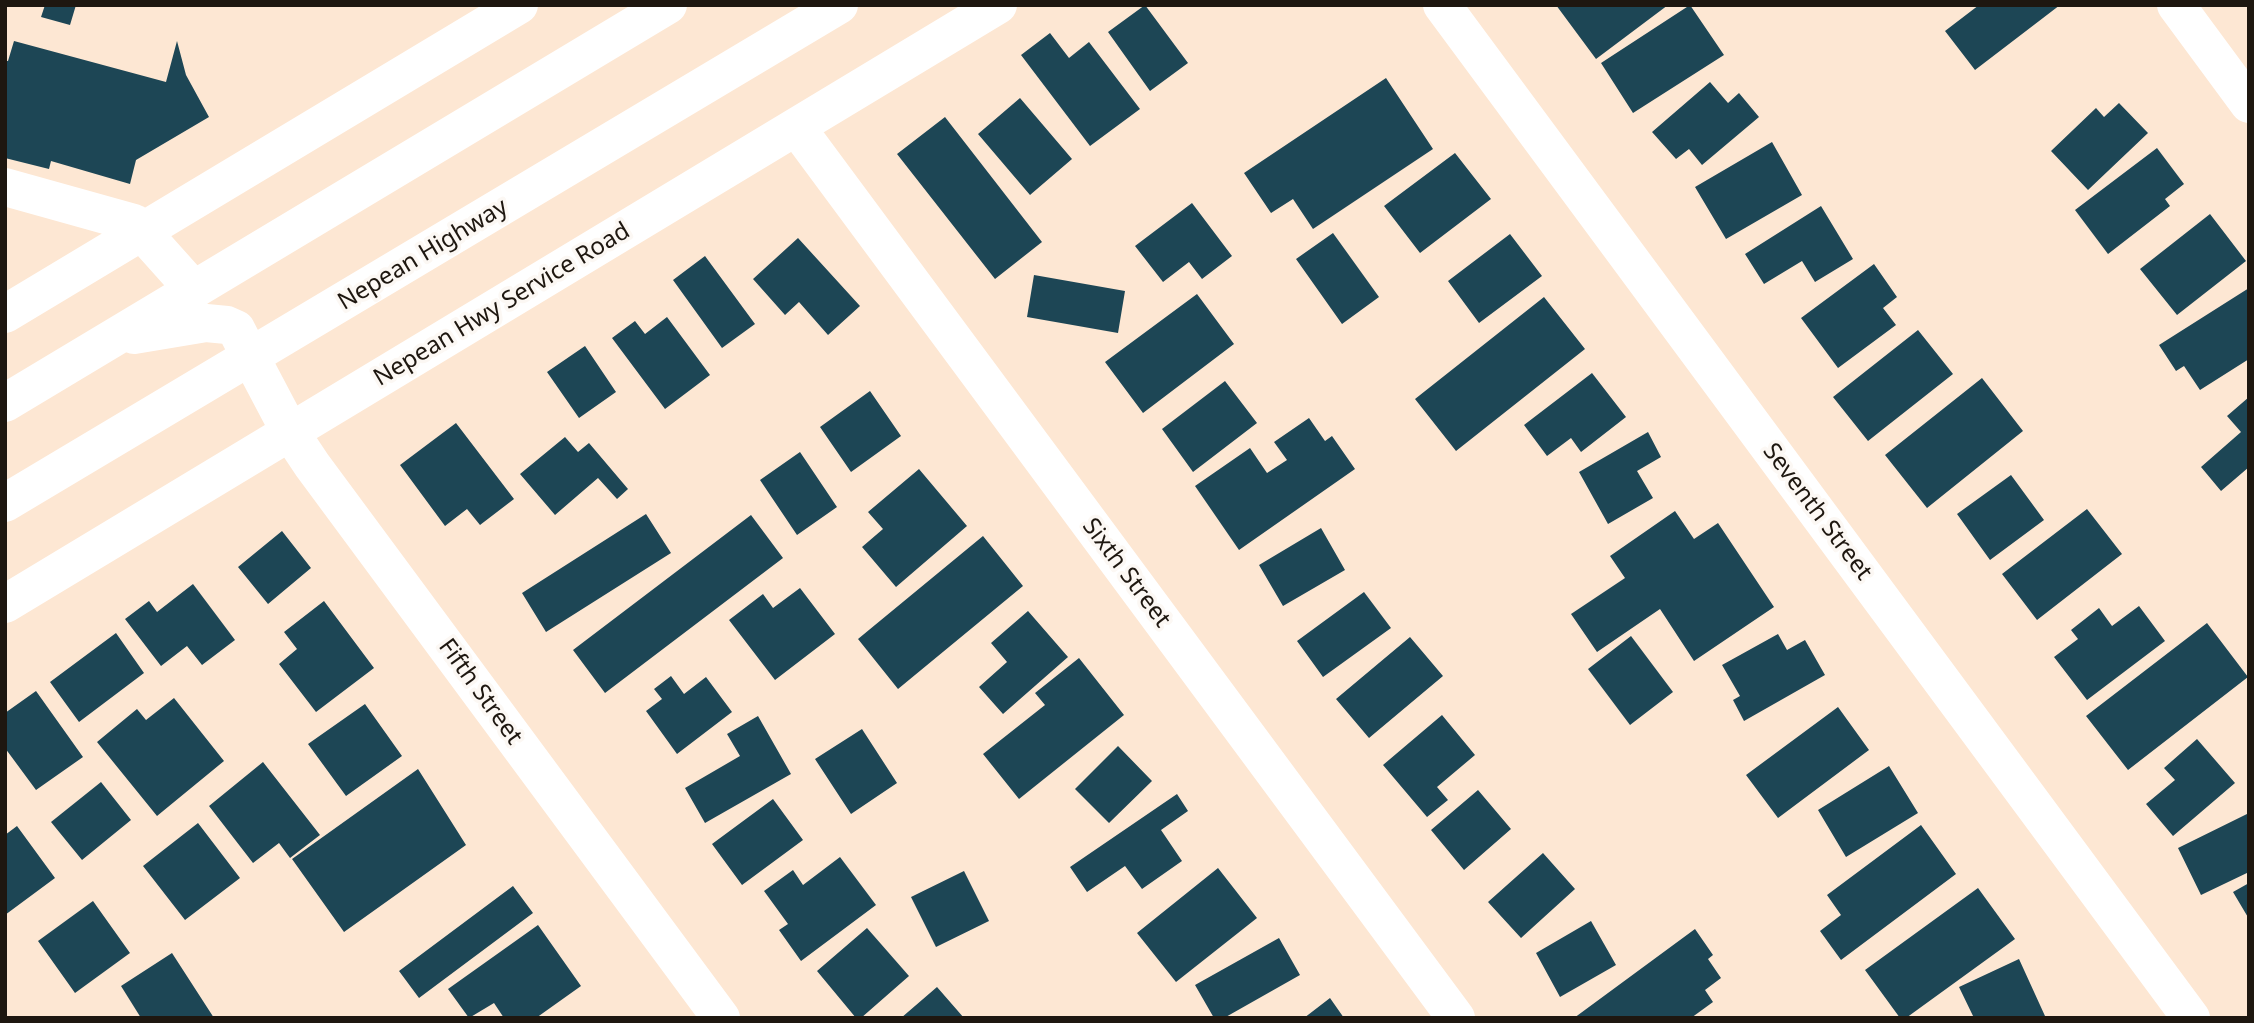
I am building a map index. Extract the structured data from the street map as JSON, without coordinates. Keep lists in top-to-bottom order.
{
  "streets": {
    "main road": [
      "Nepean Highway",
      "Nepean Hwy Service Road",
      "Seventh Street",
      "Sixth Street",
      "Fifth Street"
    ]
  },
  "crossings": [
    ["Nepean Highway", "Fifth Street"],
    ["Nepean Hwy Service Road", "Sixth Street"],
    ["Nepean Hwy Service Road", "Fifth Street"]
  ]
}
